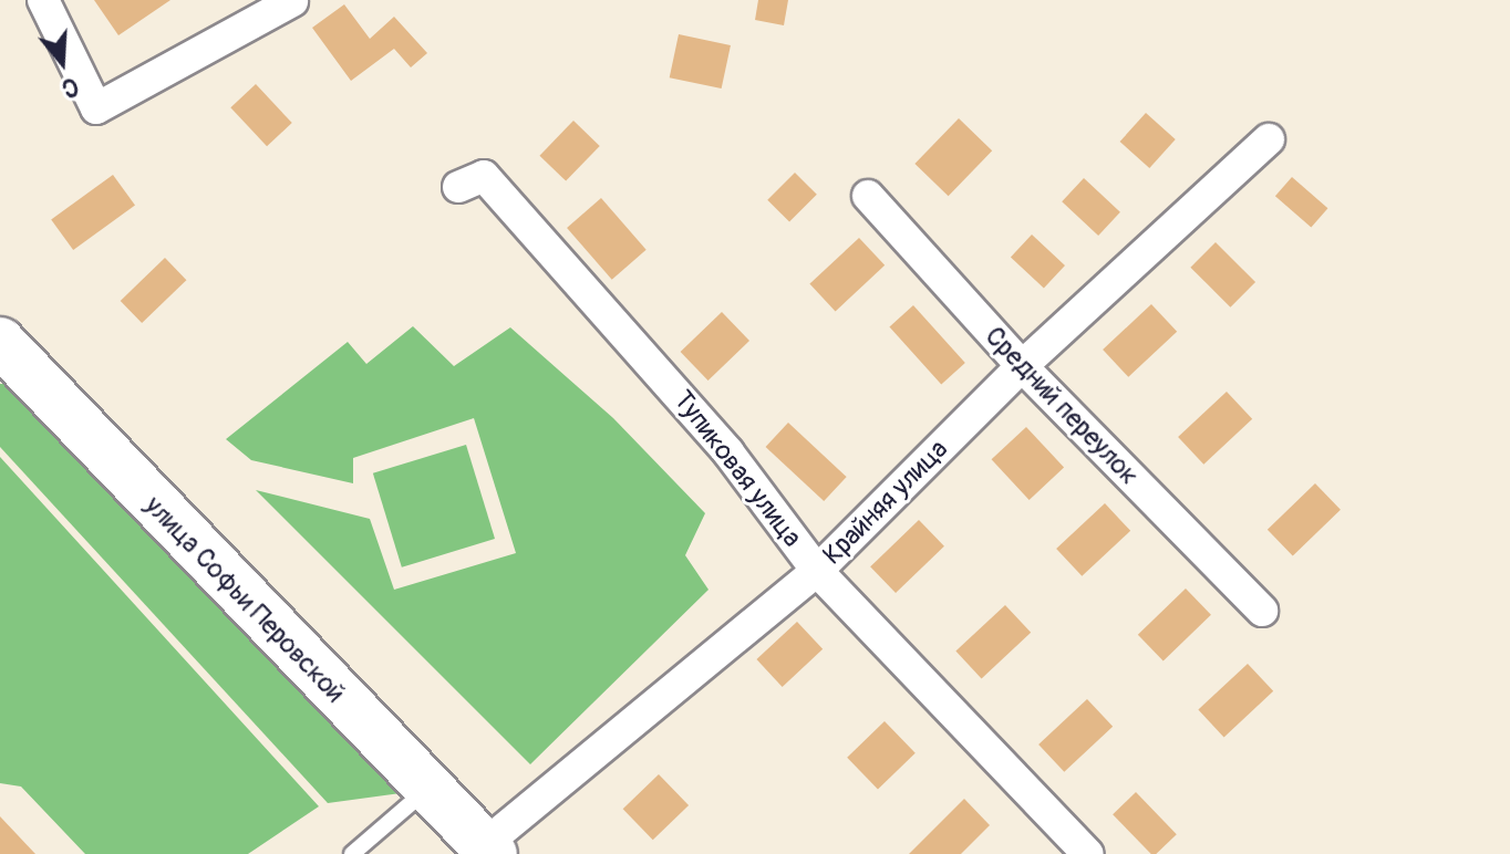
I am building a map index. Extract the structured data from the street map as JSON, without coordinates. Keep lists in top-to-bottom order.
{
  "streets": {
    "main road": ["улица Софьи Перовской"],
    "street": ["Средний переулок", "Тупиковая улица", "Крайняя улица"]
  },
  "crossings": [
    ["Средний переулок", "Крайняя улица"],
    ["Тупиковая улица", "Крайняя улица"],
    ["Крайняя улица", "улица Софьи Перовской"]
  ],
  "north": "bottom"
}
